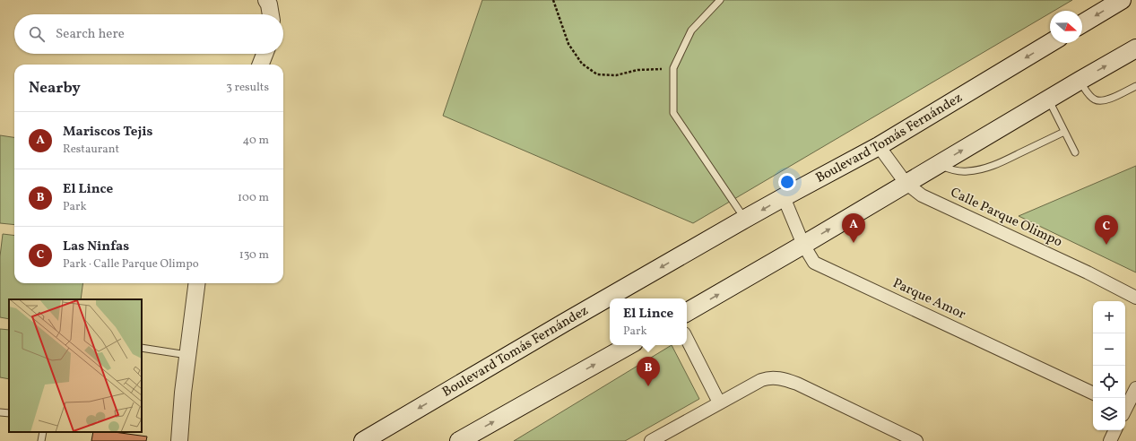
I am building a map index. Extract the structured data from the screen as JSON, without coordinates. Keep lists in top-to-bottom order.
{
  "streets": {
    "main road": ["Boulevard Tomás Fernández"],
    "street": ["Calle Parque Olimpo", "Parque Amor"]
  },
  "crossings": [
    ["Boulevard Tomás Fernández", "Calle Parque Olimpo"],
    ["Boulevard Tomás Fernández", "Parque Amor"]
  ],
  "north": "right",
  "page": {
    "search": "Search here",
    "heading": ["Nearby", "3 results"],
    "list": [
      {
        "mark": "A",
        "name": "Mariscos Tejis",
        "note": "Restaurant",
        "value": "40 m"
      },
      {
        "mark": "B",
        "name": "El Lince",
        "note": "Park",
        "value": "100 m"
      },
      {
        "mark": "C",
        "name": "Las Ninfas",
        "note": "Park · Calle Parque Olimpo",
        "value": "130 m"
      }
    ],
    "pins": ["A", "C", "B"],
    "popup": ["El Lince", "Park"],
    "map_buttons": ["+", "−"]
  }
}
